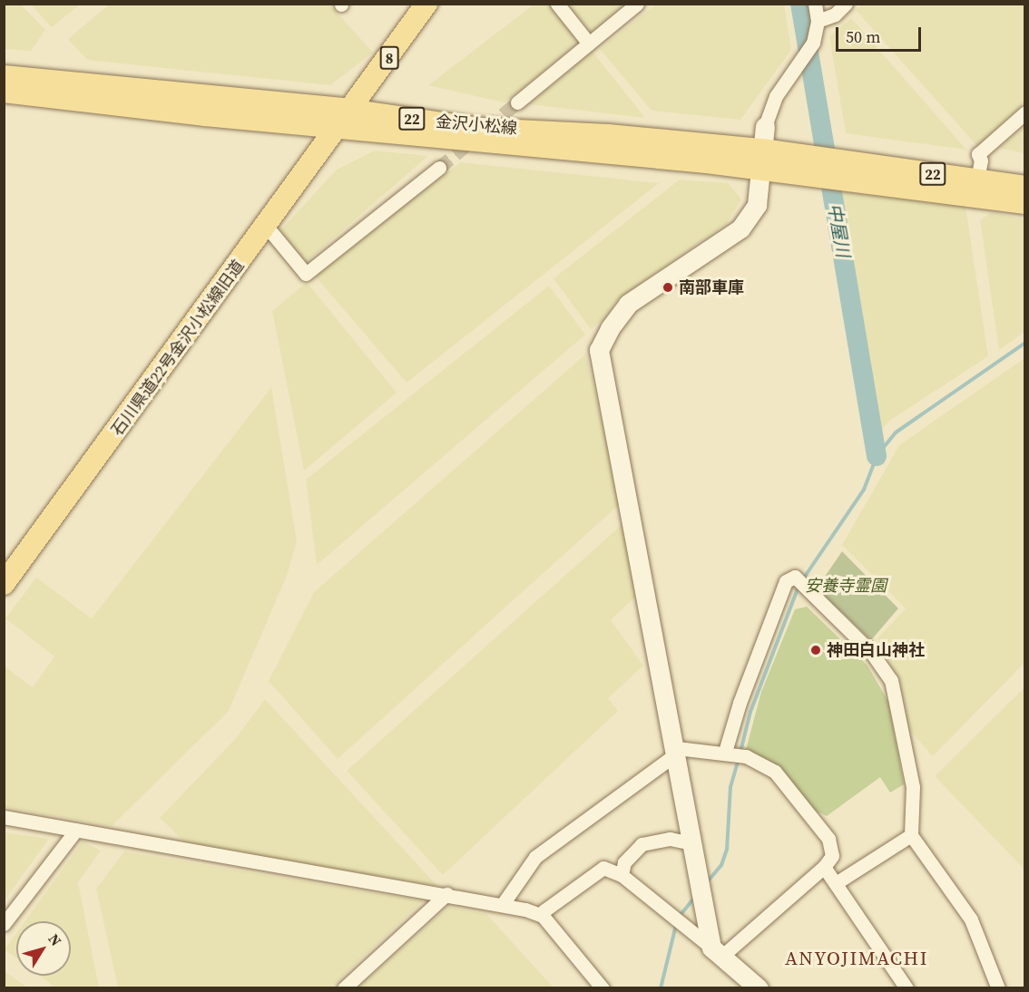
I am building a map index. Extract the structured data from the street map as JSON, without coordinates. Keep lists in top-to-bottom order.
{
  "streets": {
    "main road": [
      "8",
      "22",
      "金沢小松線",
      "石川県道22号金沢小松線旧道"
    ]
  },
  "crossings": [
    ["8", "金沢小松線"],
    ["8", "石川県道22号金沢小松線旧道"],
    ["22", "金沢小松線"],
    ["金沢小松線", "石川県道22号金沢小松線旧道"]
  ],
  "districts": ["ANYOJIMACHI"],
  "water": ["中屋川"],
  "parks": ["安養寺霊園"],
  "places": ["南部車庫", "神田白山神社"],
  "scale_bar": "50 m",
  "north": "top right"
}
